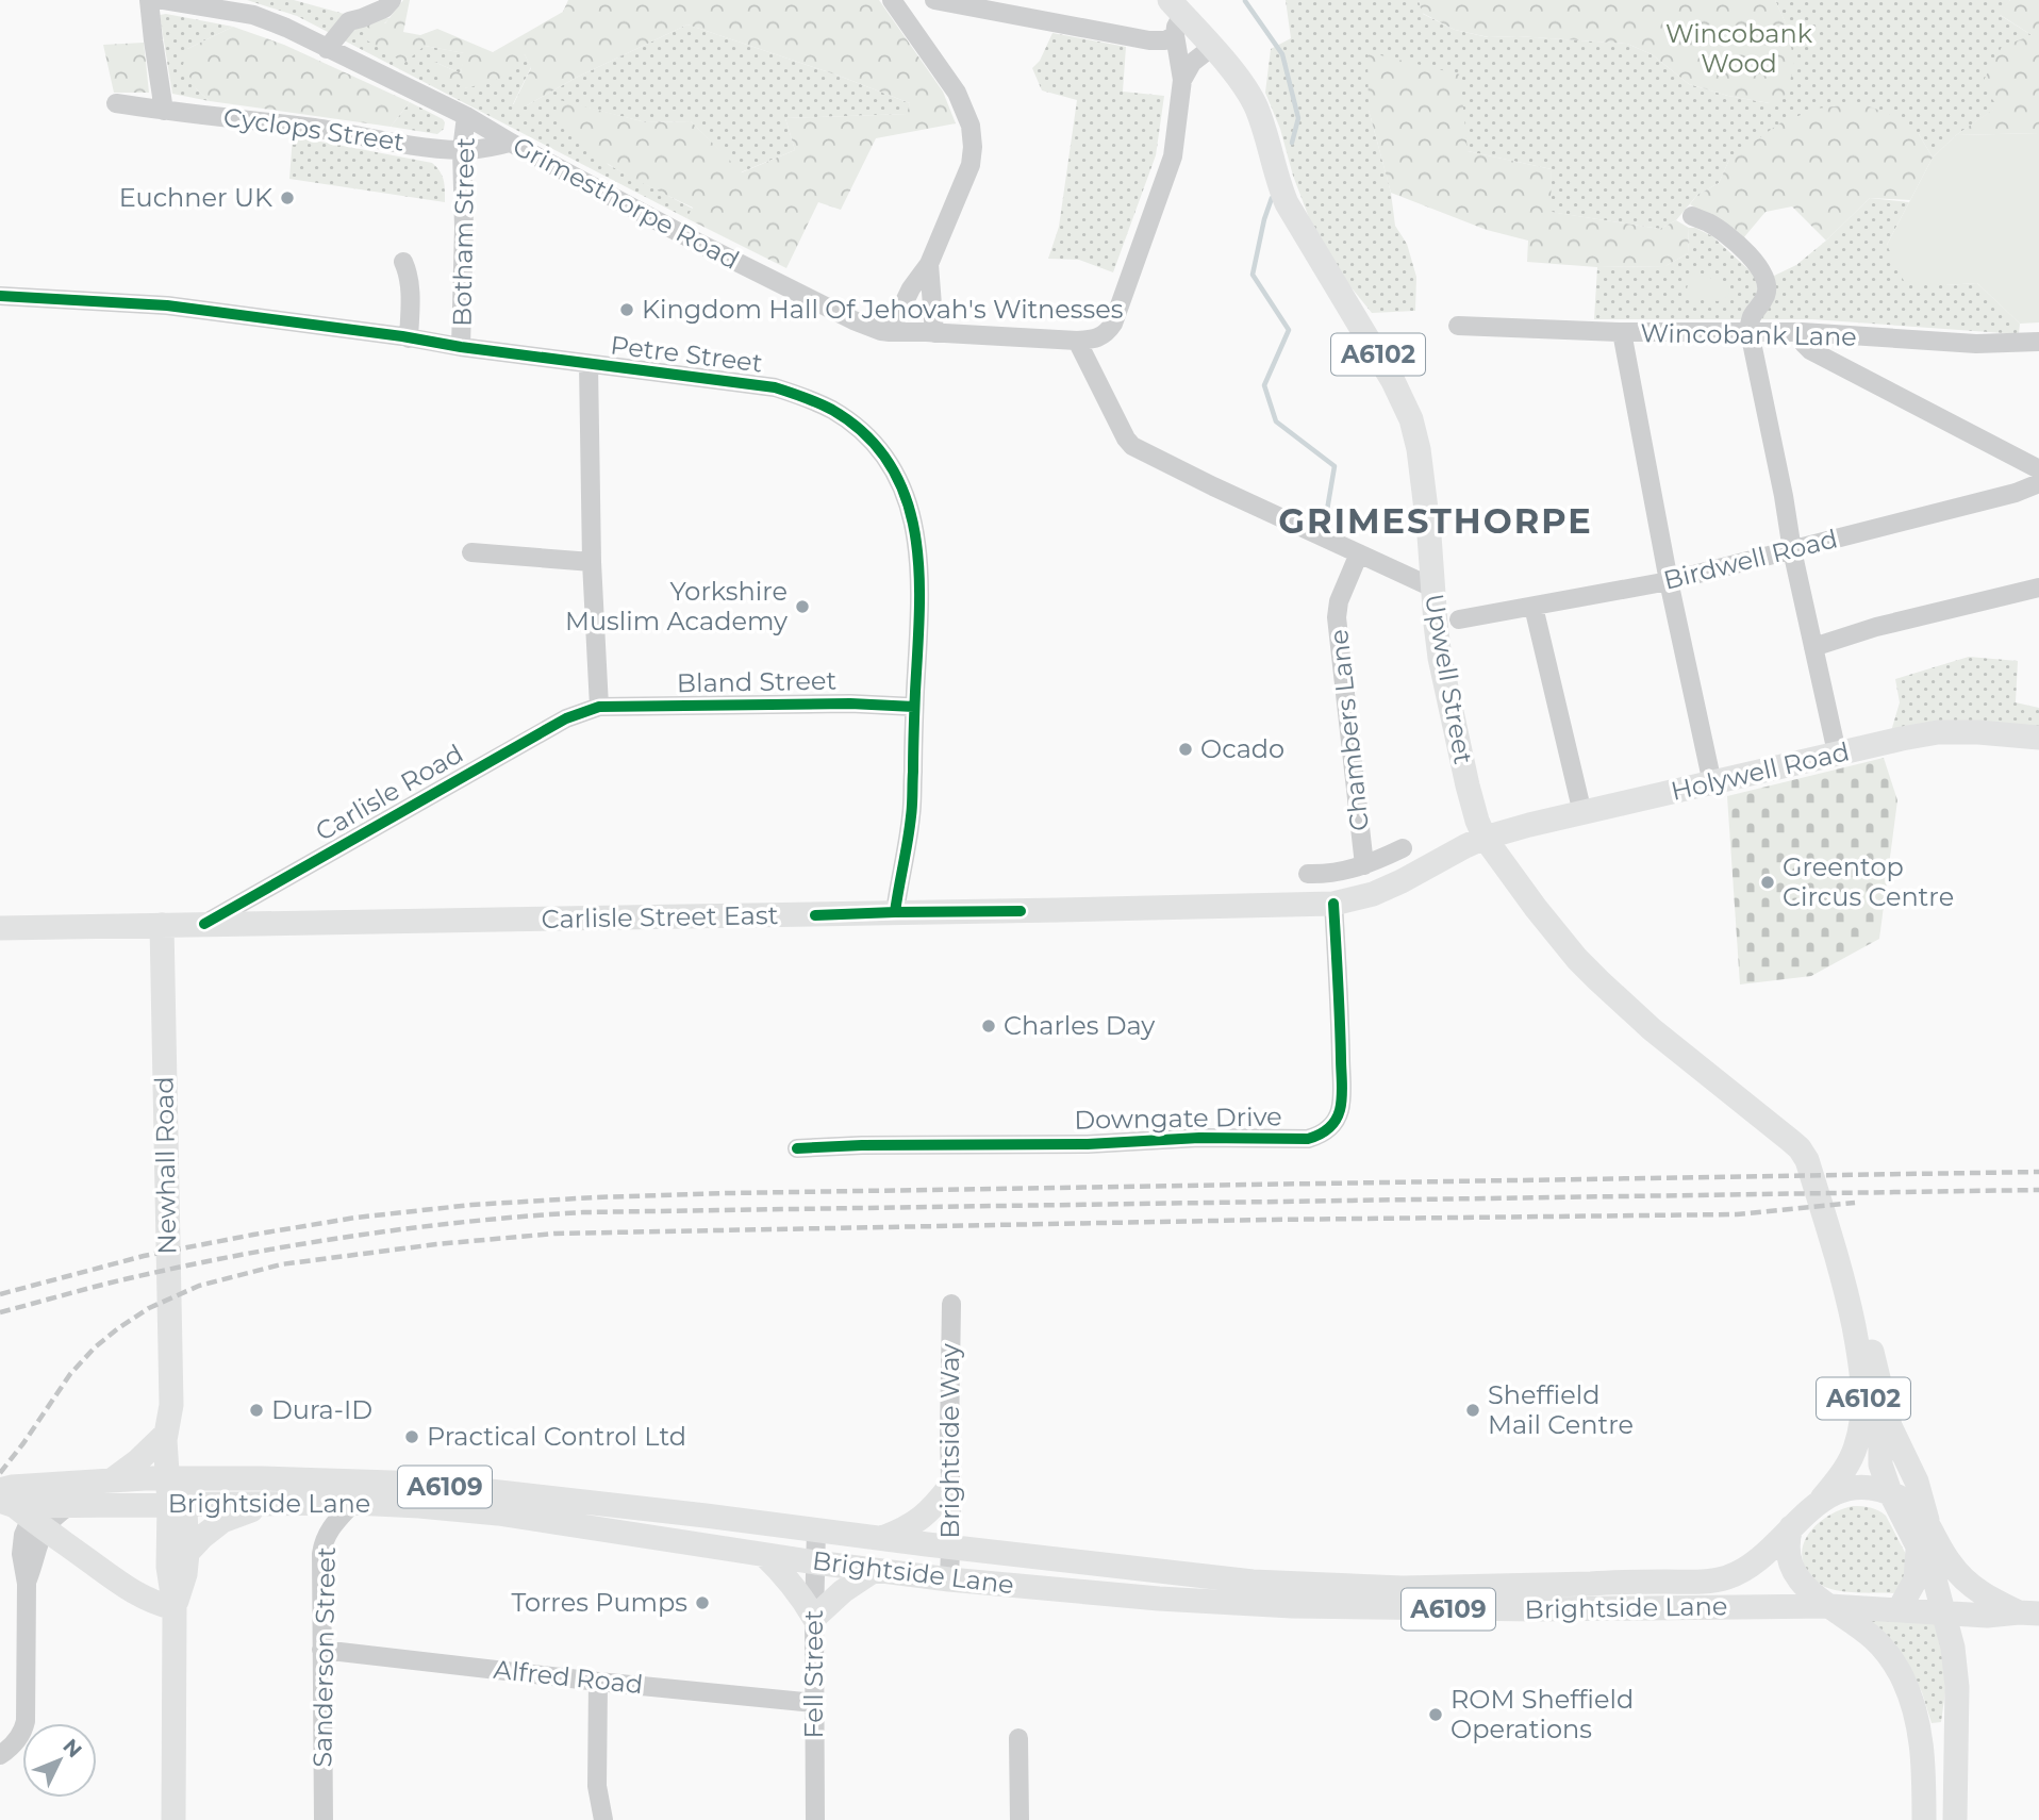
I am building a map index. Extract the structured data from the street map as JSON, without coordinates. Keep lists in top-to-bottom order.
{
  "streets": {
    "main road": [
      "A6102",
      "Upwell Street",
      "Holywell Road",
      "Carlisle Street East",
      "Newhall Road",
      "A6109",
      "Brightside Lane"
    ],
    "street": [
      "Cyclops Street",
      "Grimesthorpe Road",
      "Botham Street",
      "Wincobank Lane",
      "Petre Street",
      "Birdwell Road",
      "Bland Street",
      "Chambers Lane",
      "Carlisle Road",
      "Downgate Drive",
      "Brightside Way",
      "Sanderson Street",
      "Fell Street",
      "Alfred Road"
    ]
  },
  "crossings": [
    ["Cyclops Street", "Grimesthorpe Road"],
    ["Cyclops Street", "Botham Street"],
    ["Grimesthorpe Road", "Botham Street"],
    ["Botham Street", "Petre Street"],
    ["Petre Street", "Bland Street"],
    ["Petre Street", "Carlisle Street East"],
    ["Upwell Street", "Holywell Road"],
    ["Upwell Street", "Carlisle Street East"],
    ["Upwell Street", "Brightside Lane"],
    ["Bland Street", "Carlisle Road"],
    ["Holywell Road", "Carlisle Street East"],
    ["Carlisle Road", "Carlisle Street East"],
    ["Carlisle Street East", "Downgate Drive"],
    ["Carlisle Street East", "Newhall Road"],
    ["Newhall Road", "Brightside Lane"],
    ["Brightside Way", "Brightside Lane"],
    ["Brightside Lane", "Sanderson Street"],
    ["Brightside Lane", "Fell Street"],
    ["Sanderson Street", "Alfred Road"],
    ["Fell Street", "Alfred Road"]
  ],
  "districts": ["GRIMESTHORPE"],
  "parks": ["Wincobank Wood"],
  "places": [
    "Euchner UK",
    "Kingdom Hall Of Jehovah's Witnesses",
    "Yorkshire Muslim Academy",
    "Ocado",
    "Greentop Circus Centre",
    "Charles Day",
    "Dura-ID",
    "Sheffield Mail Centre",
    "Practical Control Ltd",
    "Torres Pumps",
    "ROM Sheffield Operations"
  ],
  "north": "top right"
}
